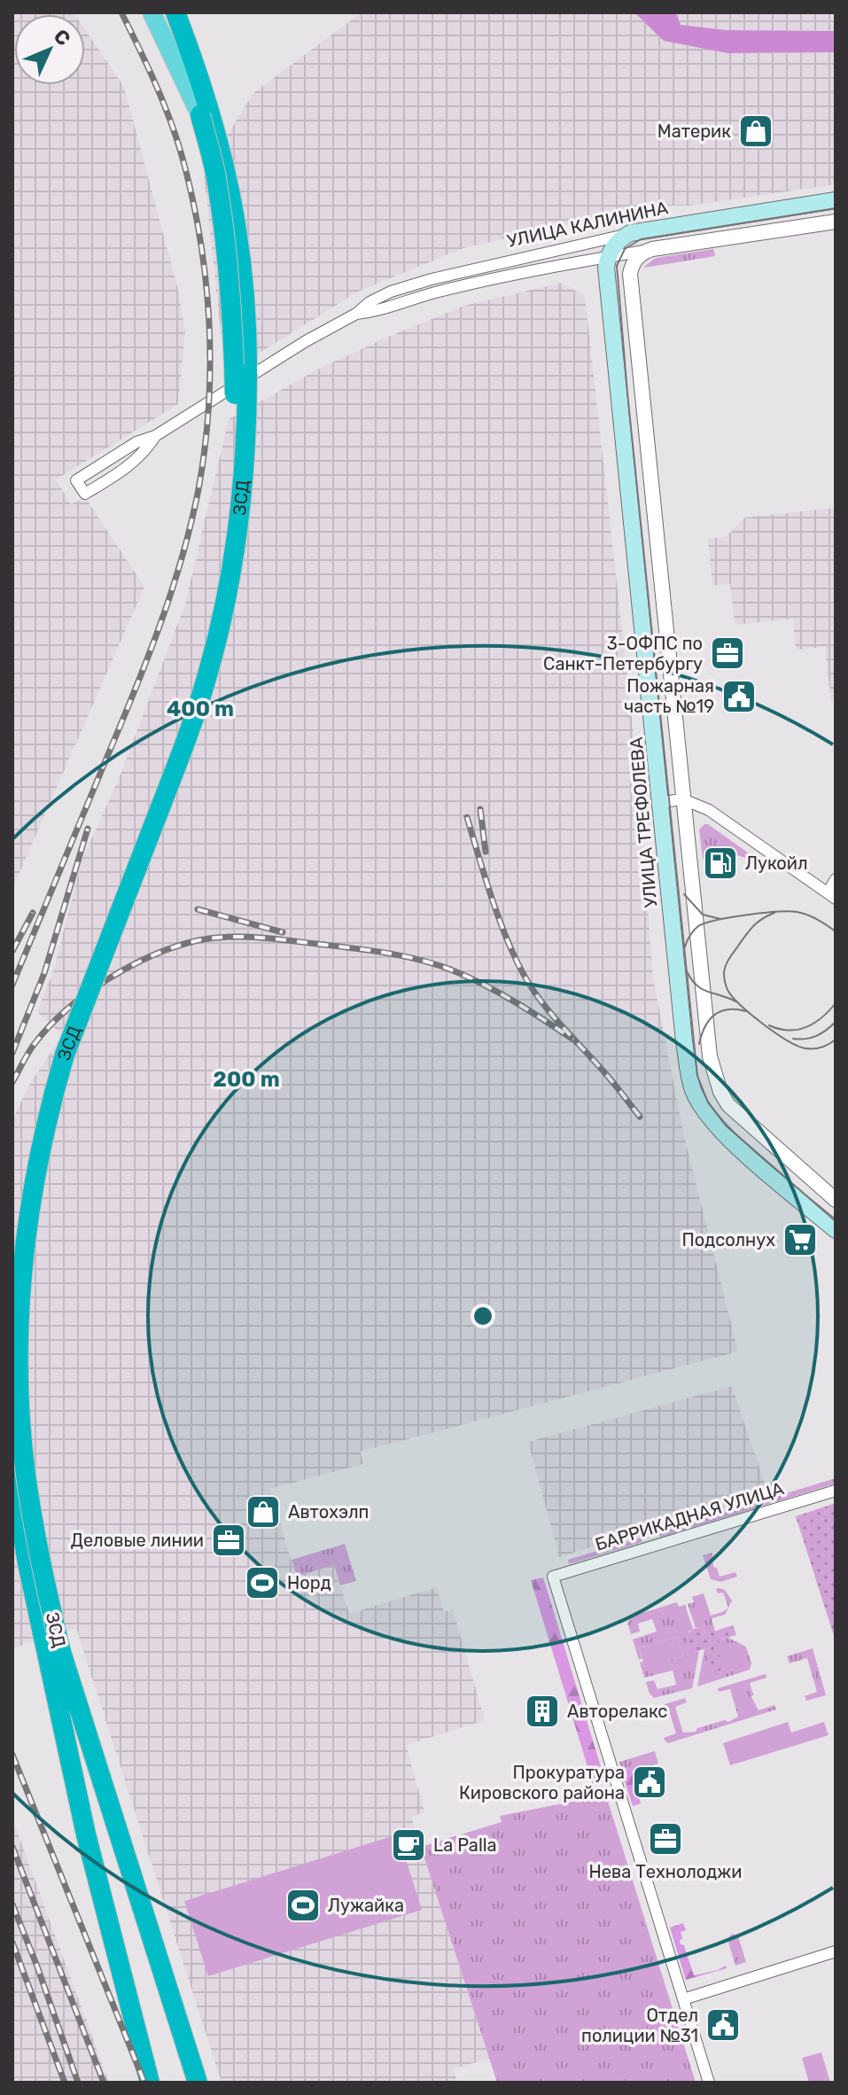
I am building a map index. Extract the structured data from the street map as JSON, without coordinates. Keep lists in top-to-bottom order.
{
  "streets": {
    "highway": ["ЗСД"],
    "main road": ["УЛИЦА КАЛИНИНА", "УЛИЦА ТРЕФОЛЕВА"],
    "street": ["БАРРИКАДНАЯ УЛИЦА"]
  },
  "crossings": [
    ["УЛИЦА КАЛИНИНА", "УЛИЦА ТРЕФОЛЕВА"]
  ],
  "places": {
    "shop": ["Материк", "Автохэлп"],
    "office": ["3-ОФПС по Санкт-Петербургу", "Деловые линии", "Нева Технолоджи"],
    "public building": ["Пожарная часть №19", "Прокуратура Кировского района", "Отдел полиции №31"],
    "fuel station": ["Лукойл"],
    "supermarket": ["Подсолнух"],
    "sports": ["Норд", "Лужайка"],
    "building": ["Авторелакс"],
    "cafe": ["La Palla"]
  },
  "north": "top right",
  "rings": ["400 m", "200 m"]
}
